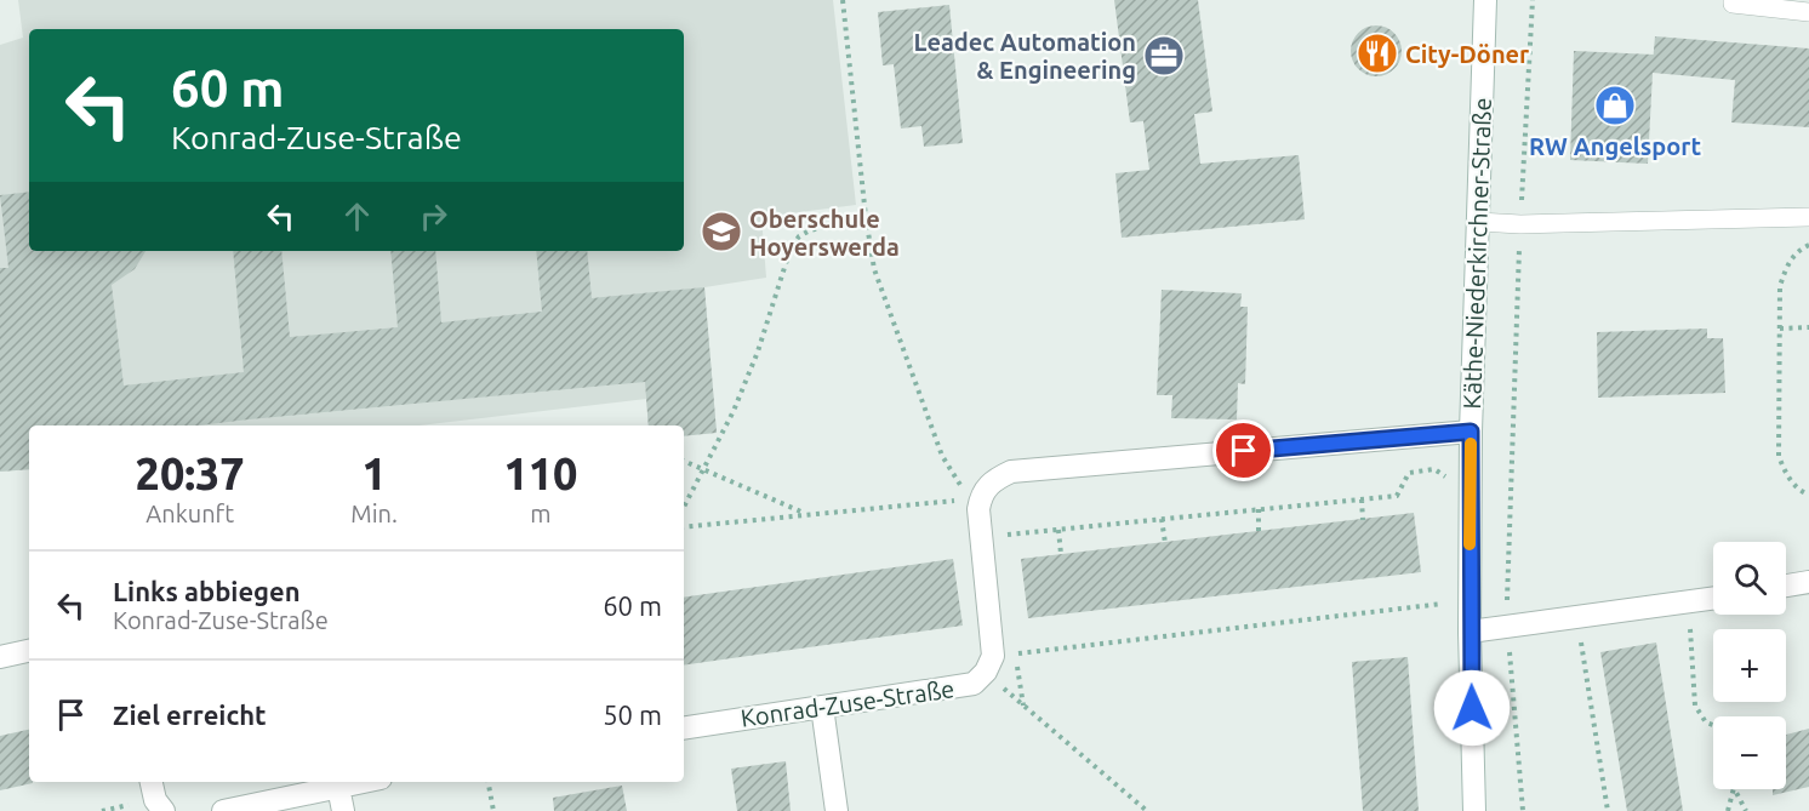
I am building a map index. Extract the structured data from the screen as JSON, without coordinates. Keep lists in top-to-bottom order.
{
  "streets": {
    "street": ["Käthe-Niederkirchner-Straße", "Konrad-Zuse-Straße"]
  },
  "places": {
    "restaurant": ["City-Döner"],
    "office": ["Leadec Automation & Engineering"],
    "shop": ["RW Angelsport"],
    "school or university": ["Oberschule Hoyerswerda"]
  },
  "page": {
    "turn": ["60 m", "Konrad-Zuse-Straße"],
    "eta": [
      "20:37",
      "Ankunft",
      "1",
      "Min.",
      "110",
      "m"
    ],
    "map_buttons": ["+", "−"],
    "list": [
      {
        "name": "Links abbiegen",
        "note": "Konrad-Zuse-Straße",
        "value": "60 m"
      },
      {
        "name": "Ziel erreicht",
        "value": "50 m"
      }
    ]
  }
}
